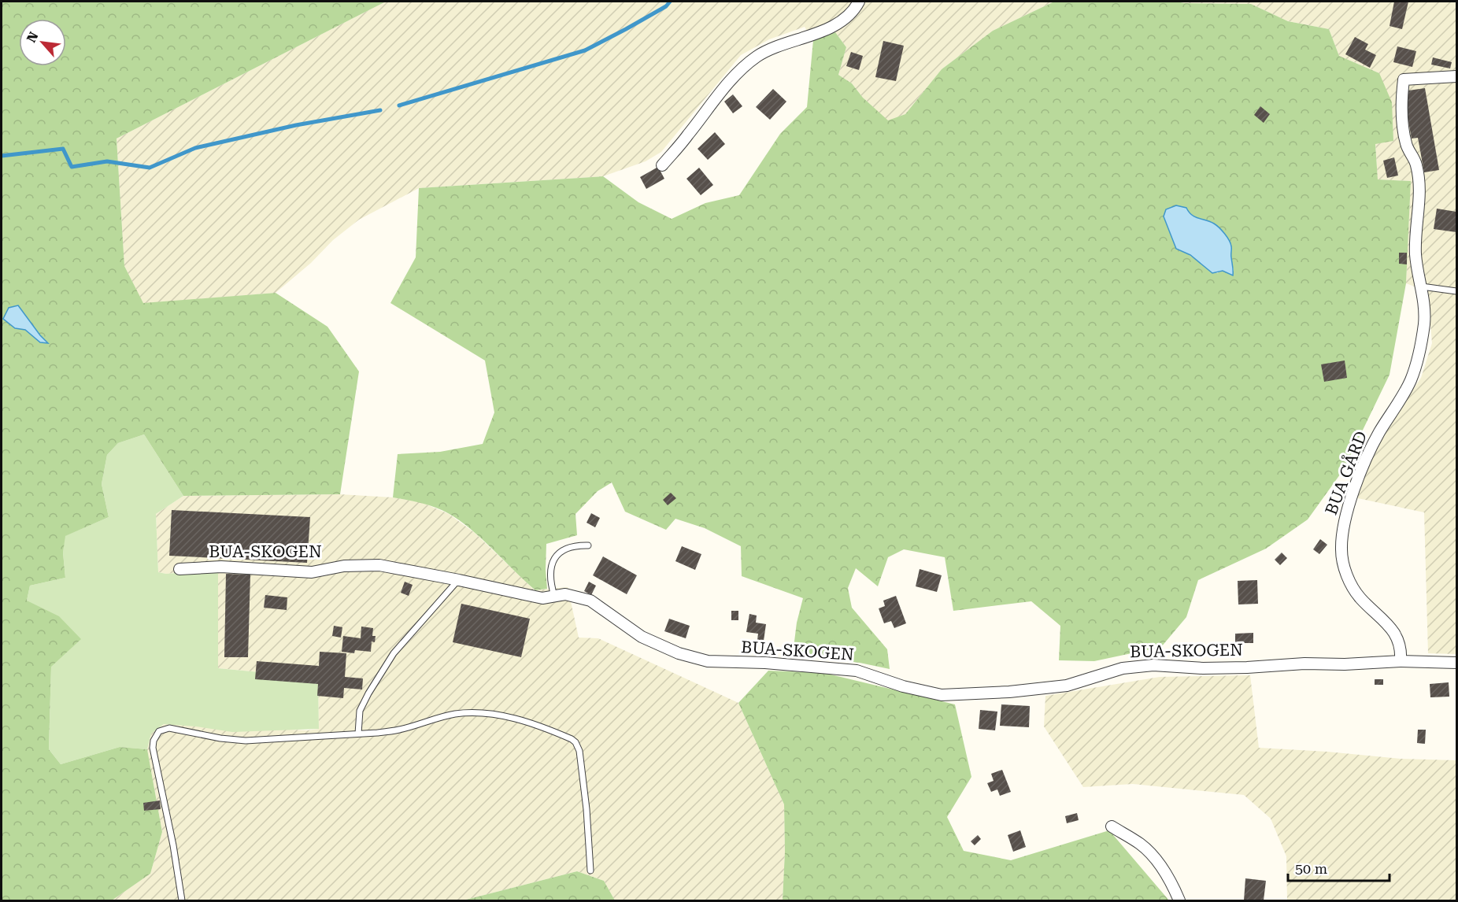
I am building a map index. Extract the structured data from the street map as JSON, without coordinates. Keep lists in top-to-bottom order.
{
  "streets": {
    "street": ["BUA GÅRD", "BUA-SKOGEN"]
  },
  "crossings": [
    ["BUA GÅRD", "BUA-SKOGEN"]
  ],
  "scale_bar": "50 m",
  "north": "top left"
}
